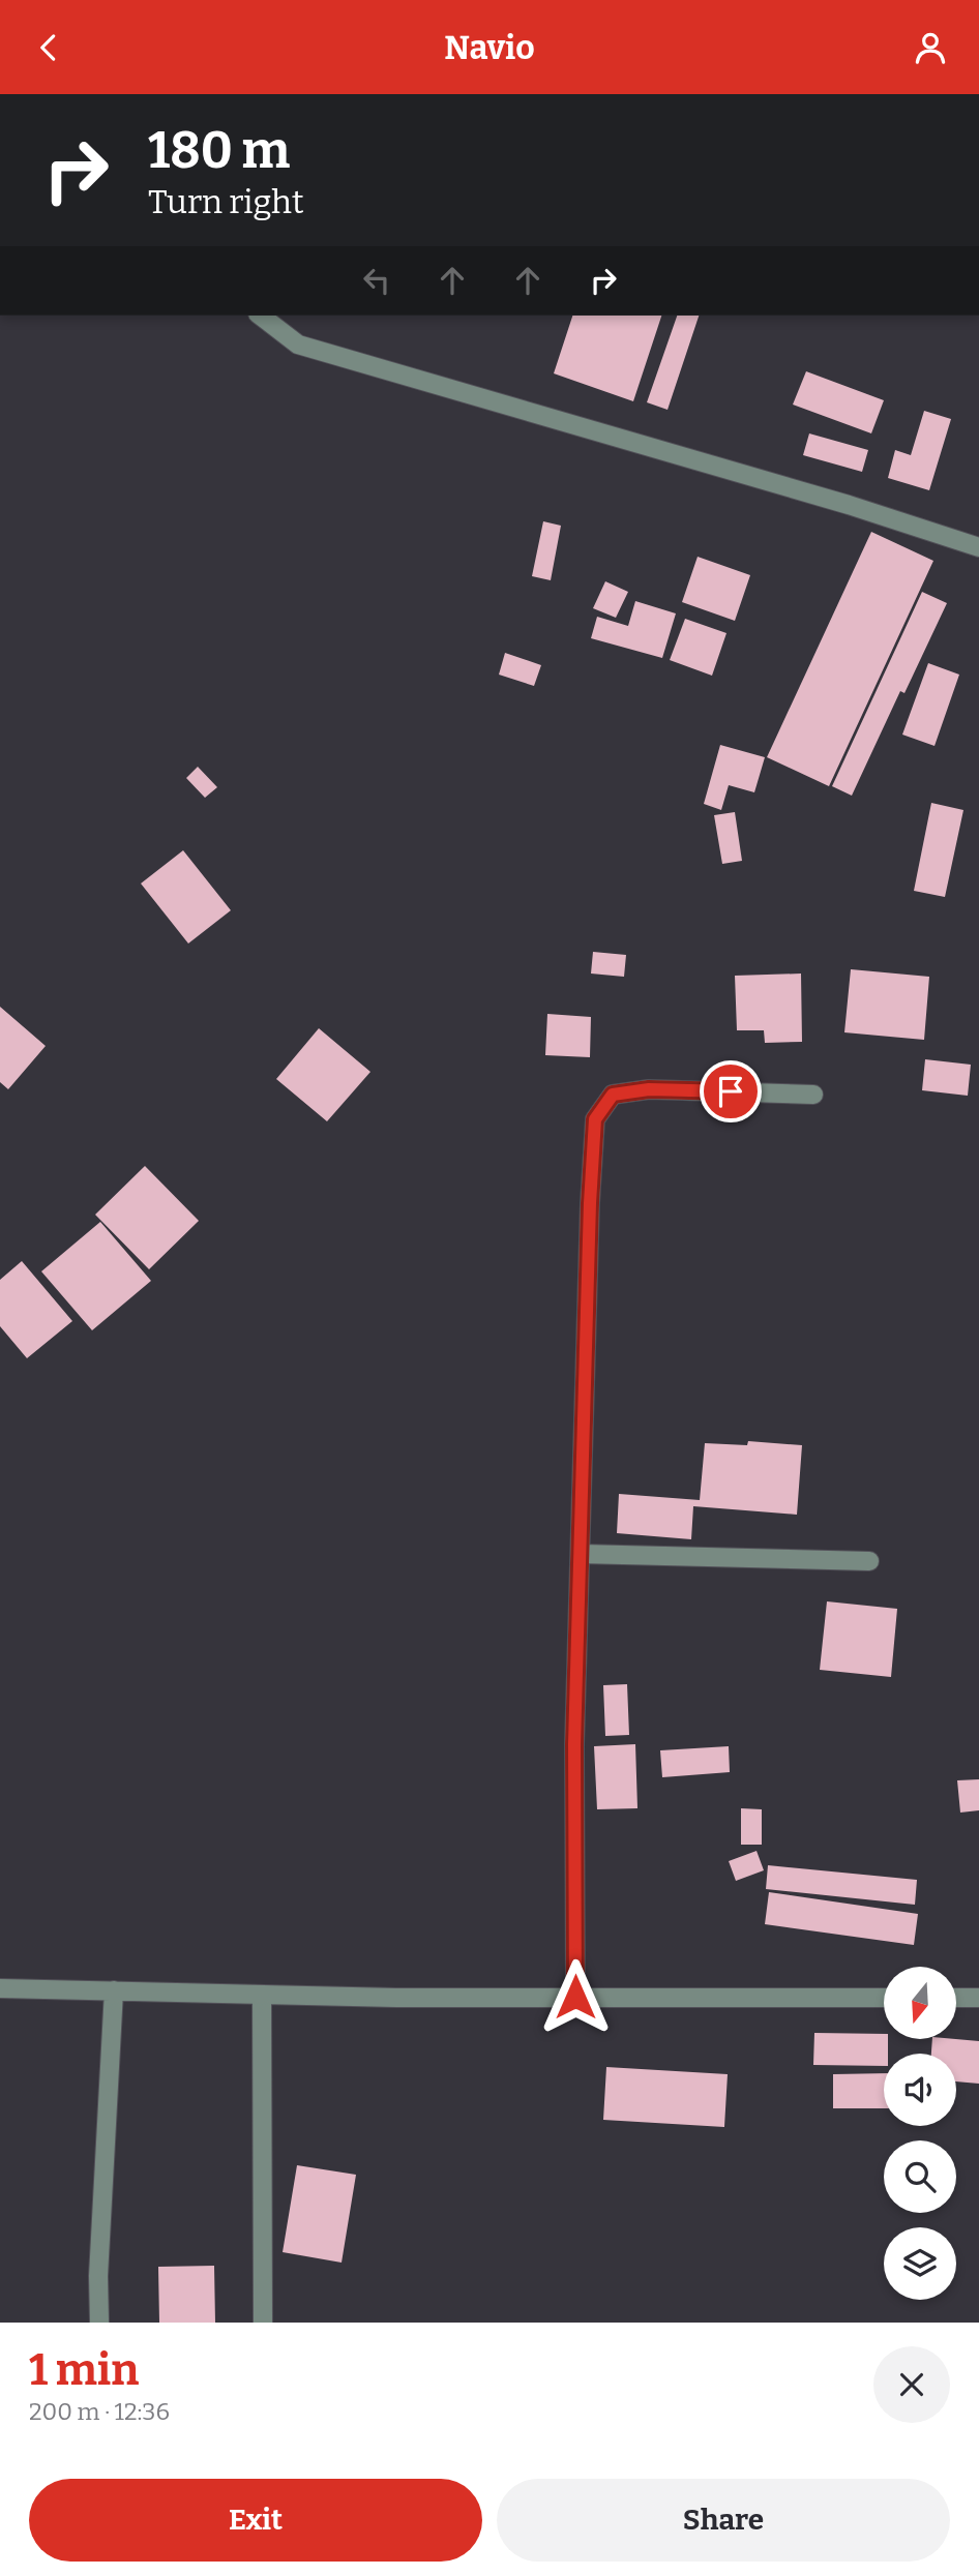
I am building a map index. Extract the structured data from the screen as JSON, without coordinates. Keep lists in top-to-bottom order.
{
  "north": "bottom",
  "page": {
    "header": "Navio",
    "turn": ["180 m", "Turn right"],
    "heading": ["1 min", "200 m · 12:36"],
    "buttons": ["Exit", "Share"]
  }
}
